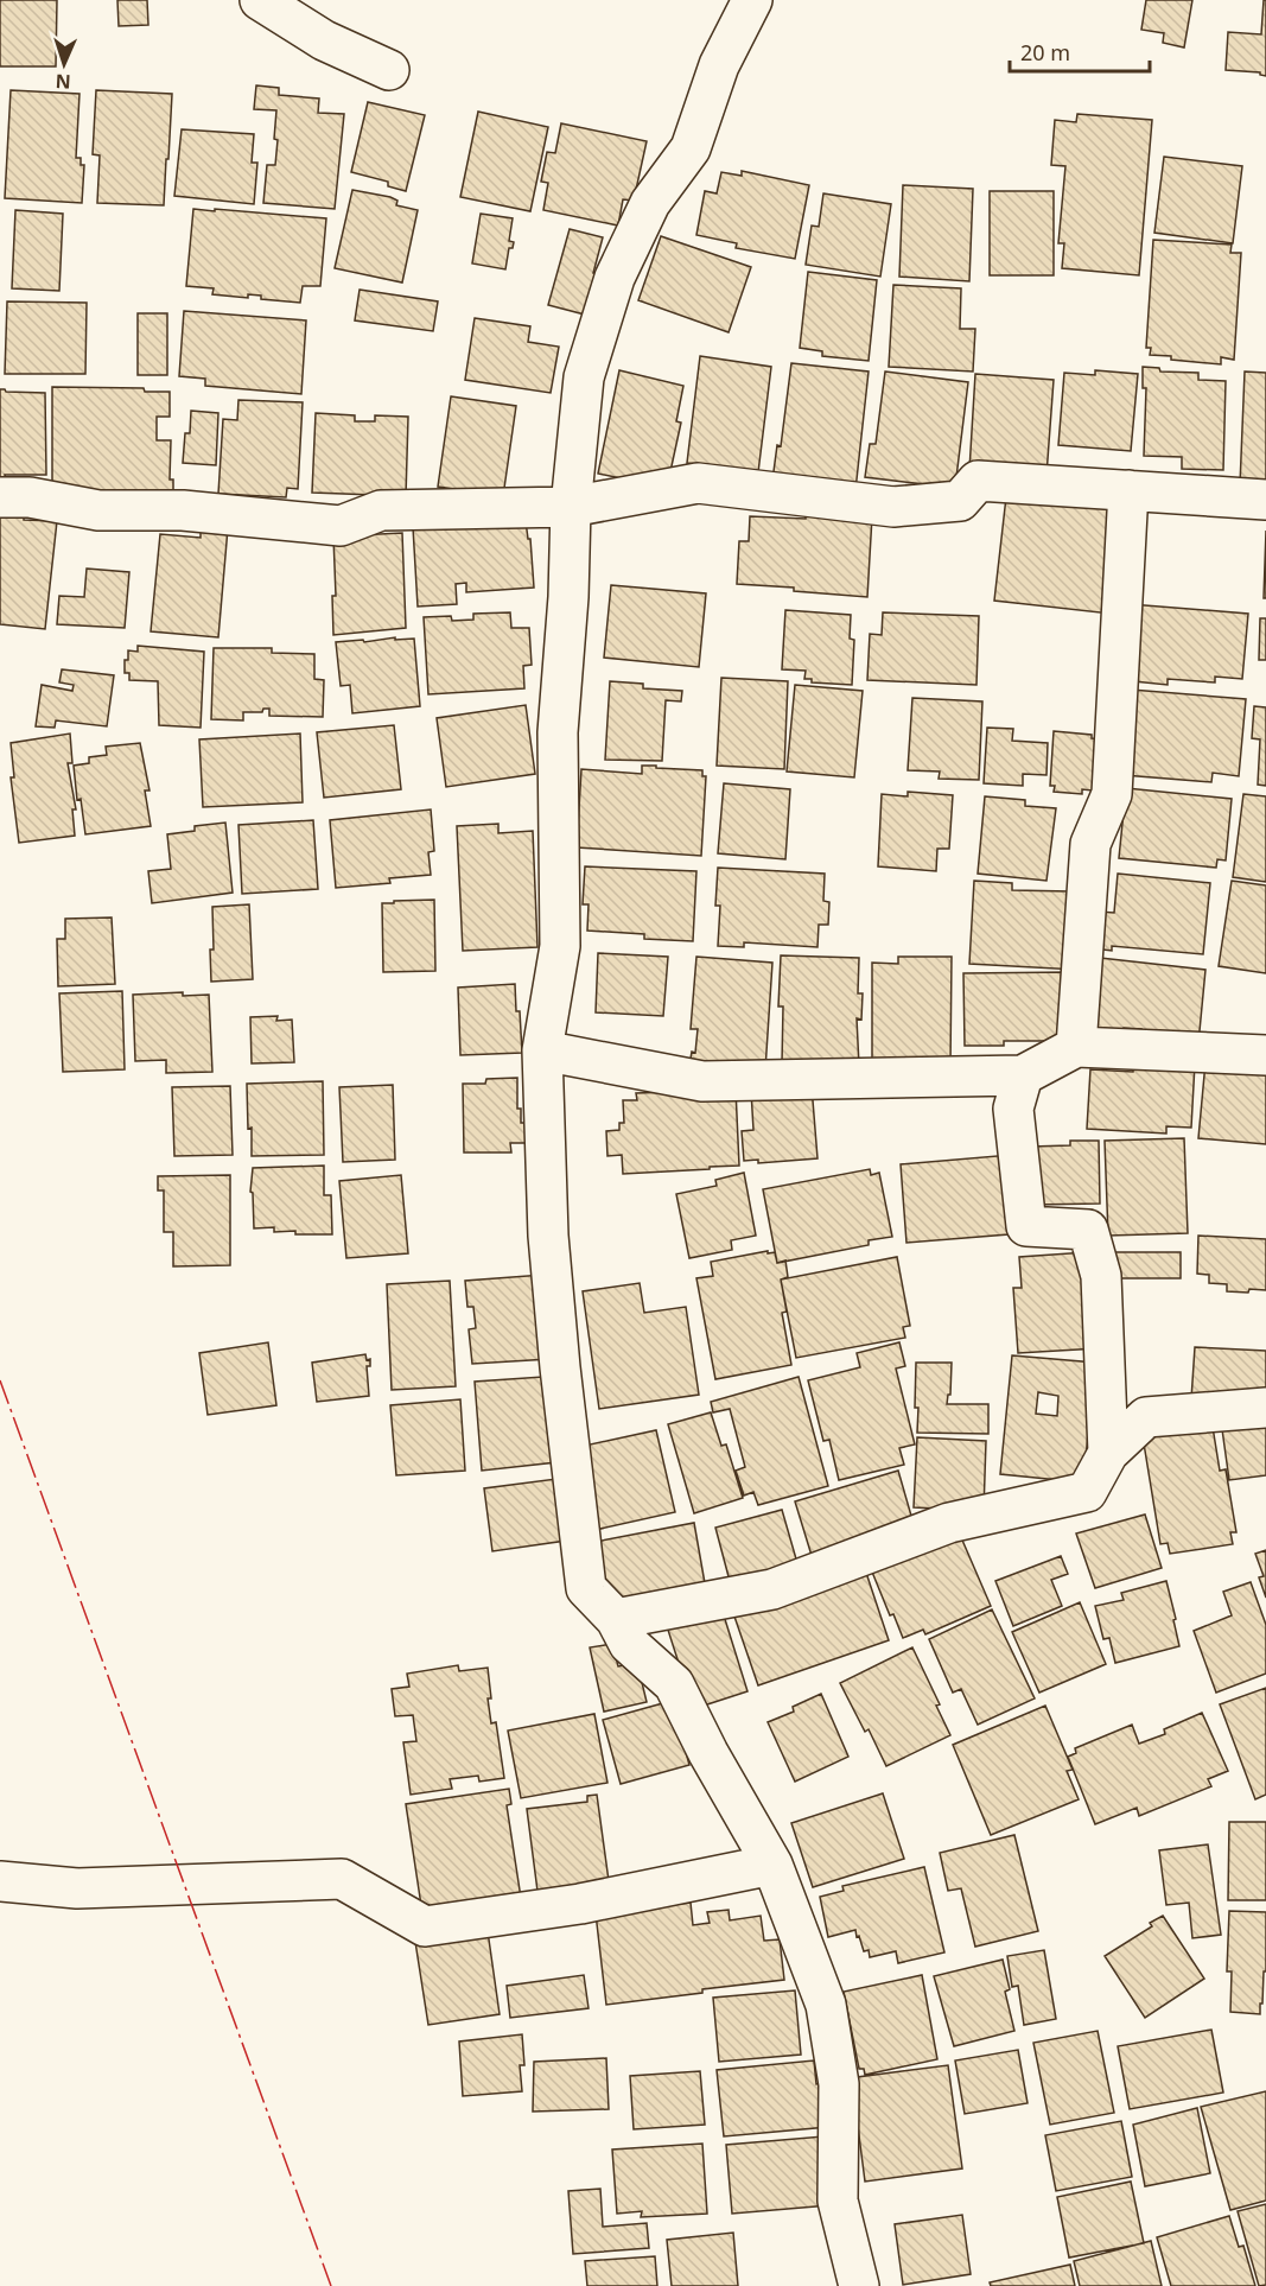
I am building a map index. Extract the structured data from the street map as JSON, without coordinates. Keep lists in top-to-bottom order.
{
  "scale_bar": "20 m",
  "north": "bottom"
}
